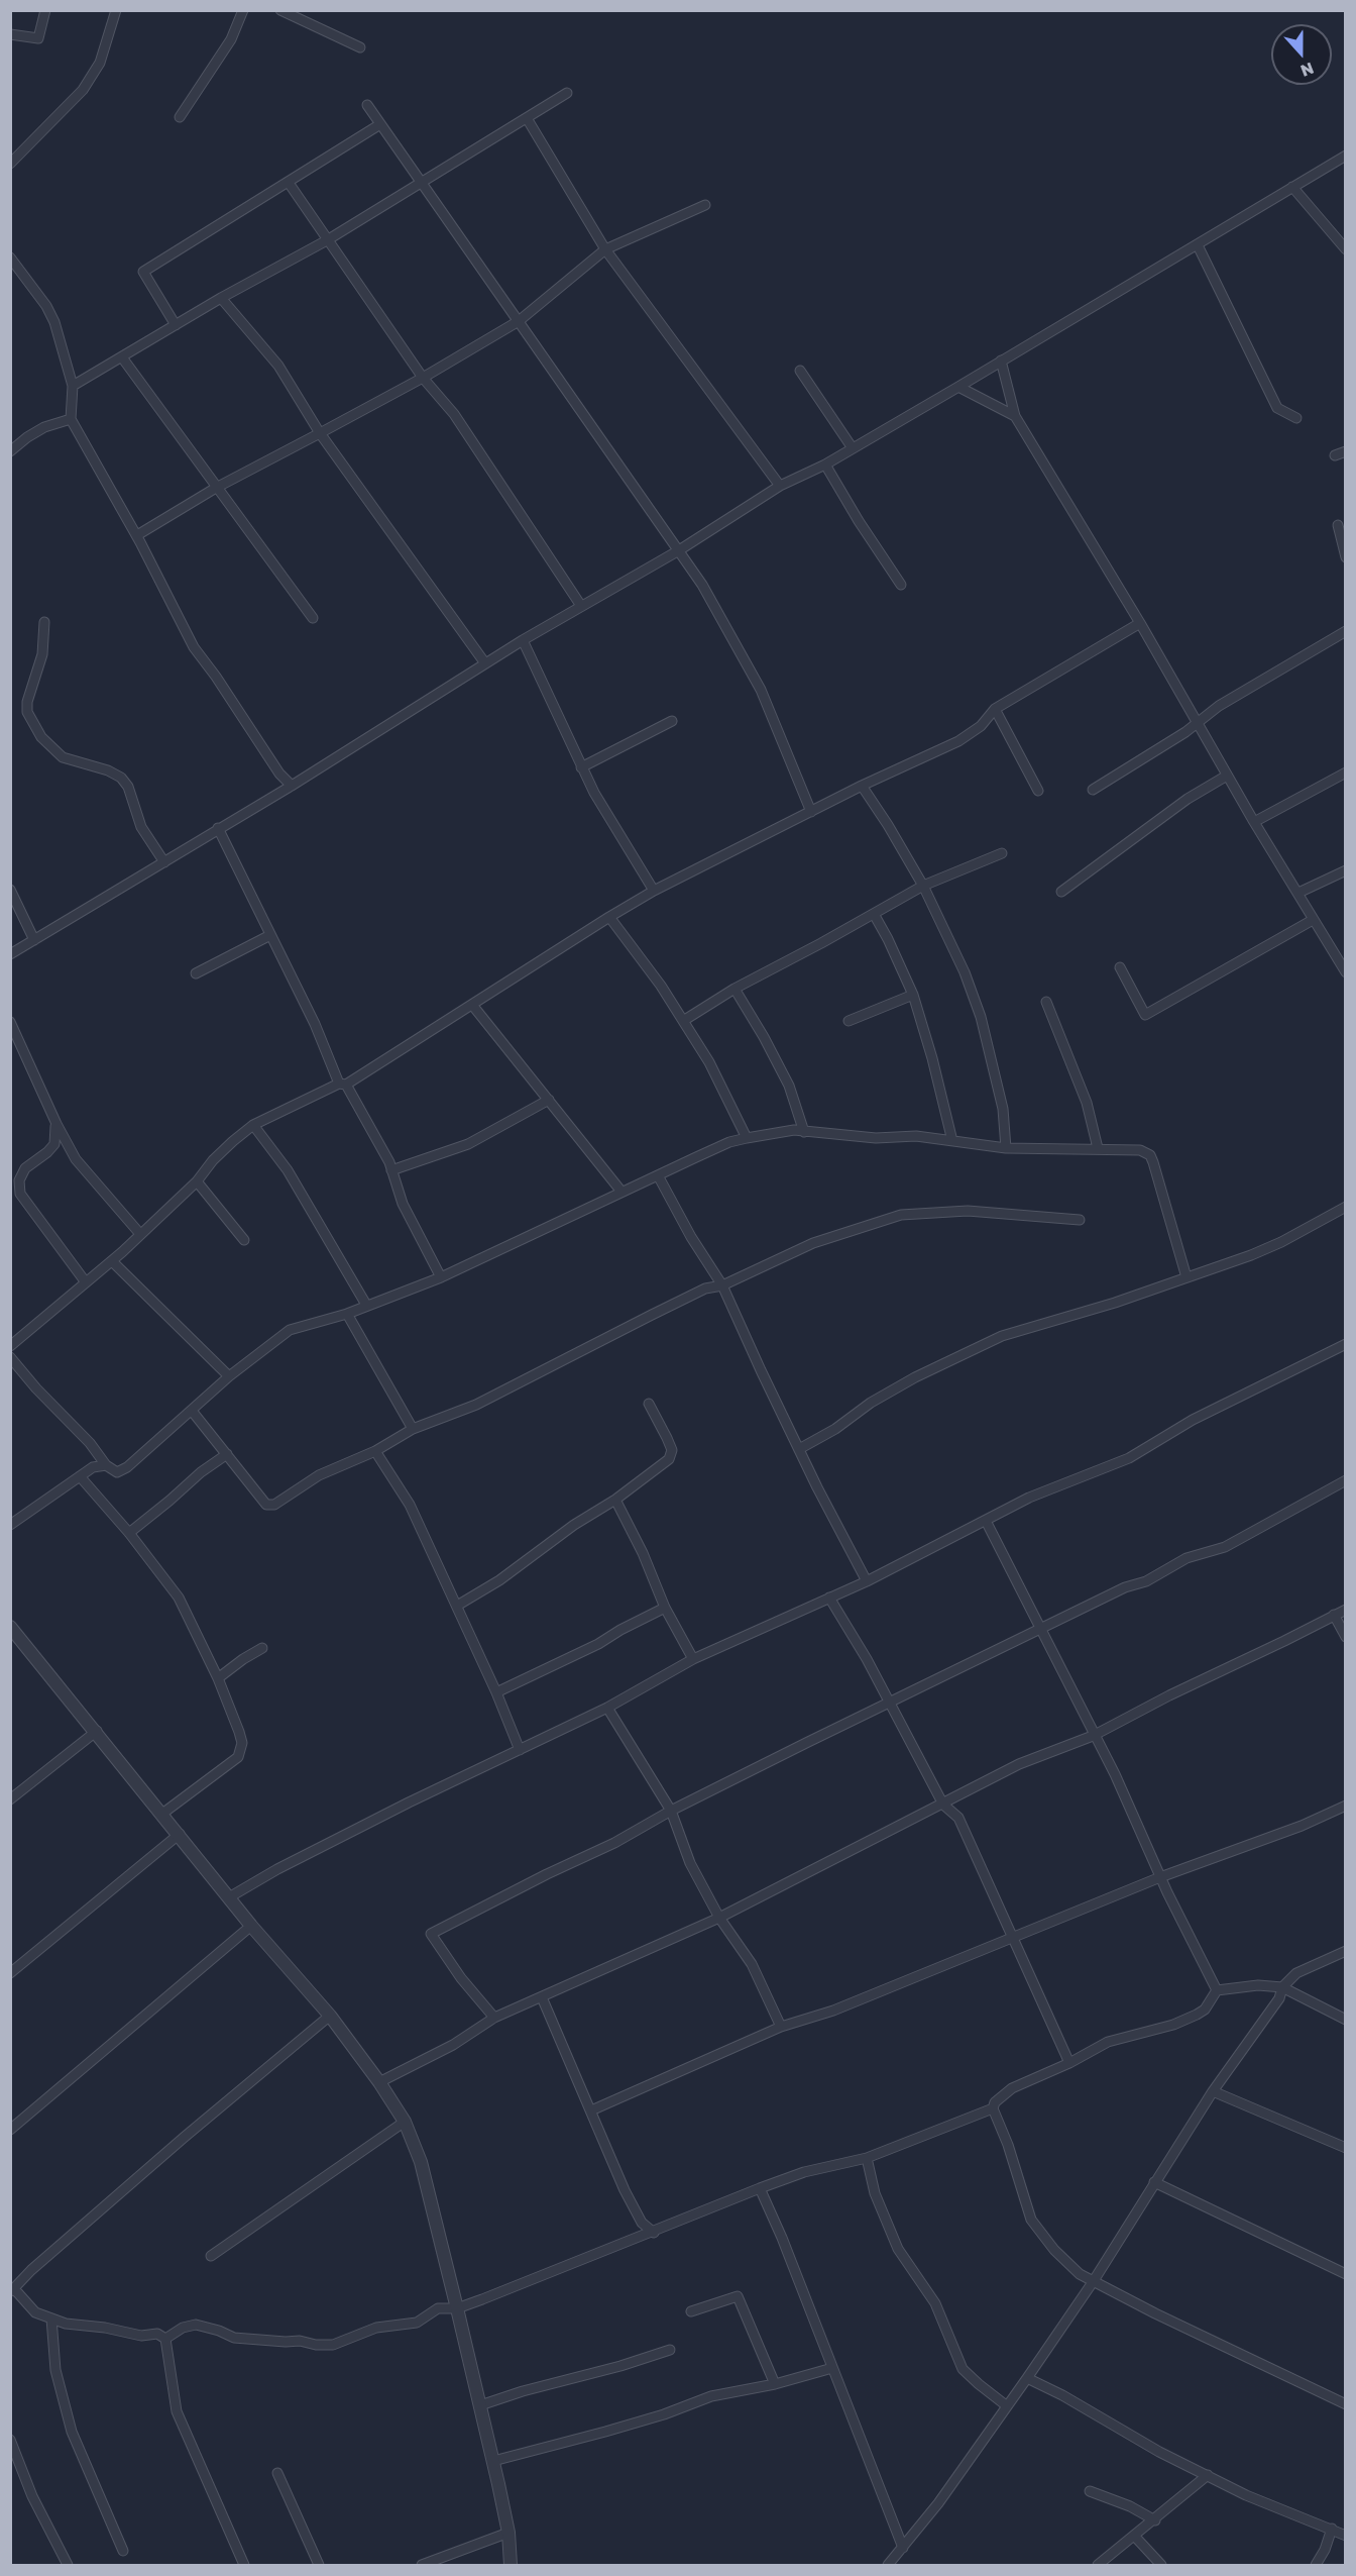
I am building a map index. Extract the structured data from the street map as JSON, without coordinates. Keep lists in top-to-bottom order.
{
  "north": "bottom"
}
